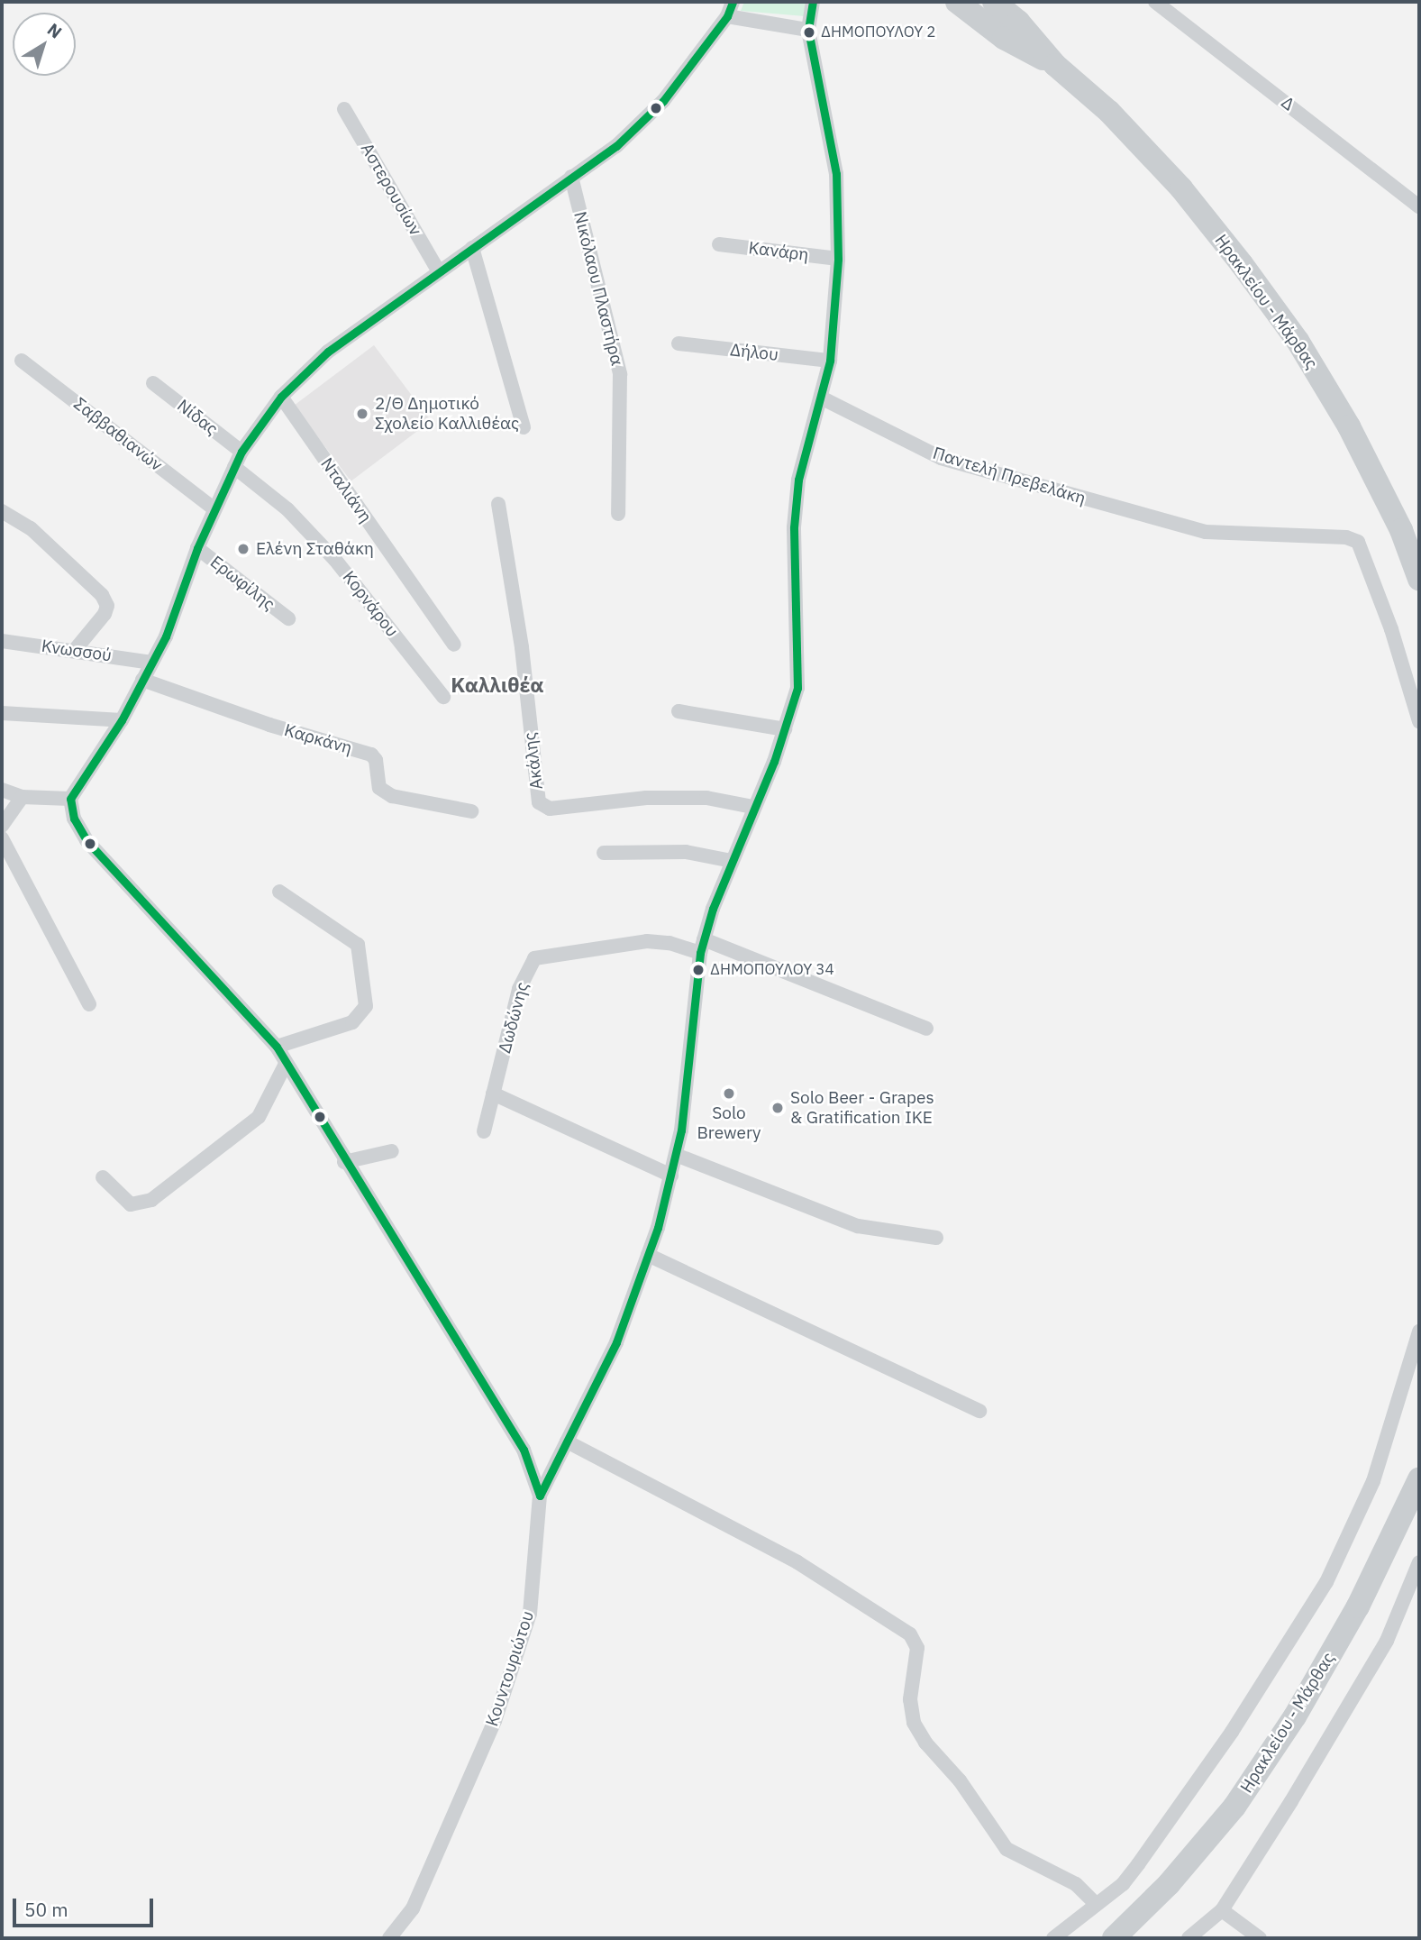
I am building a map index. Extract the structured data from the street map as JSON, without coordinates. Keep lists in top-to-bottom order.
{
  "streets": {
    "main road": ["Ηρακλείου - Μάρθας"],
    "street": [
      "Δ",
      "Αστερουσίων",
      "Κανάρη",
      "Νικόλαου Πλαστήρα",
      "Δήλου",
      "Νίδας",
      "Σαββαθιανών",
      "Παντελή Πρεβελάκη",
      "Νταλιάνη",
      "Ερωφίλης",
      "Κορνάρου",
      "Κνωσσού",
      "Καρκάνη",
      "Ακάλης",
      "Δωδώνης",
      "Κουντουριώτου"
    ]
  },
  "crossings": [
    ["Κανάρη", "Κουντουριώτου"],
    ["Δήλου", "Κουντουριώτου"],
    ["Παντελή Πρεβελάκη", "Κουντουριώτου"],
    ["Ακάλης", "Κουντουριώτου"],
    ["Δωδώνης", "Κουντουριώτου"]
  ],
  "districts": ["Καλλιθέα"],
  "places": [
    "ΔΗΜΟΠΟΥΛΟΥ 2",
    "2/Θ Δημοτικό Σχολείο Καλλιθέας",
    "Ελένη Σταθάκη",
    "ΔΗΜΟΠΟΥΛΟΥ 34",
    "Solo Brewery",
    "Solo Beer - Grapes & Gratification IKE"
  ],
  "scale_bar": "50 m",
  "north": "top right"
}
